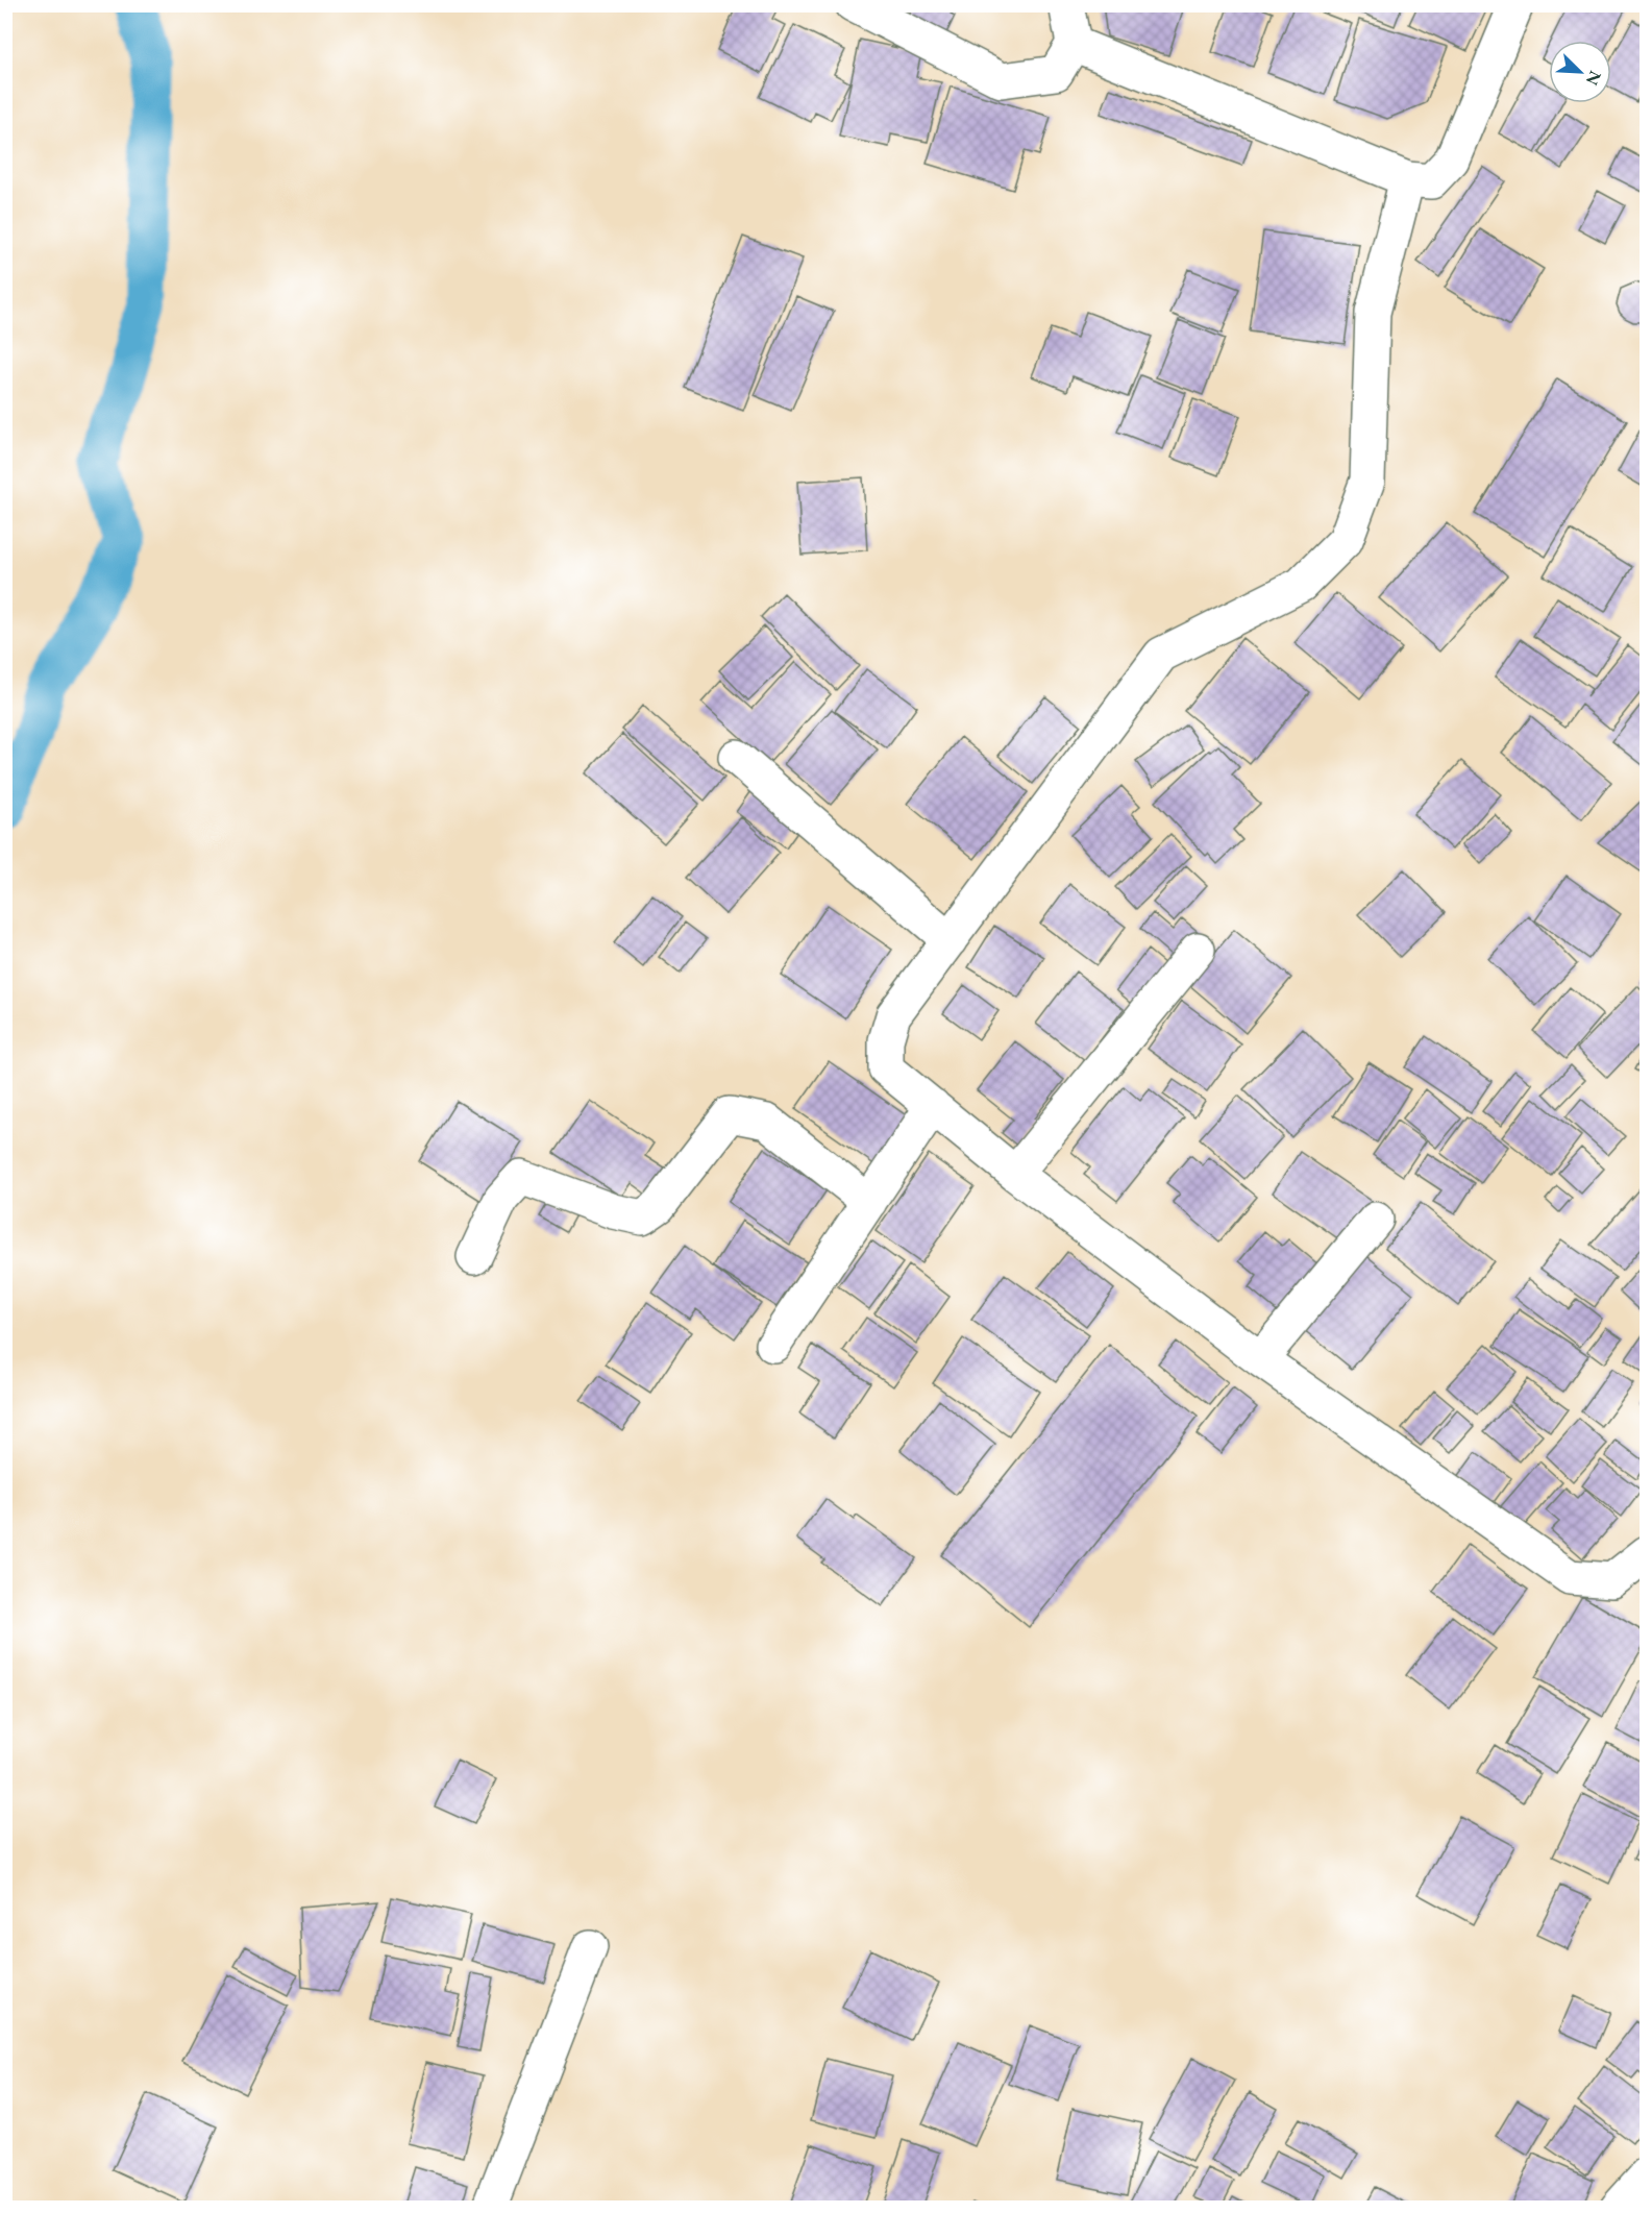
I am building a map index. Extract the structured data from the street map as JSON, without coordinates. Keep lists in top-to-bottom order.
{
  "north": "bottom right"
}
